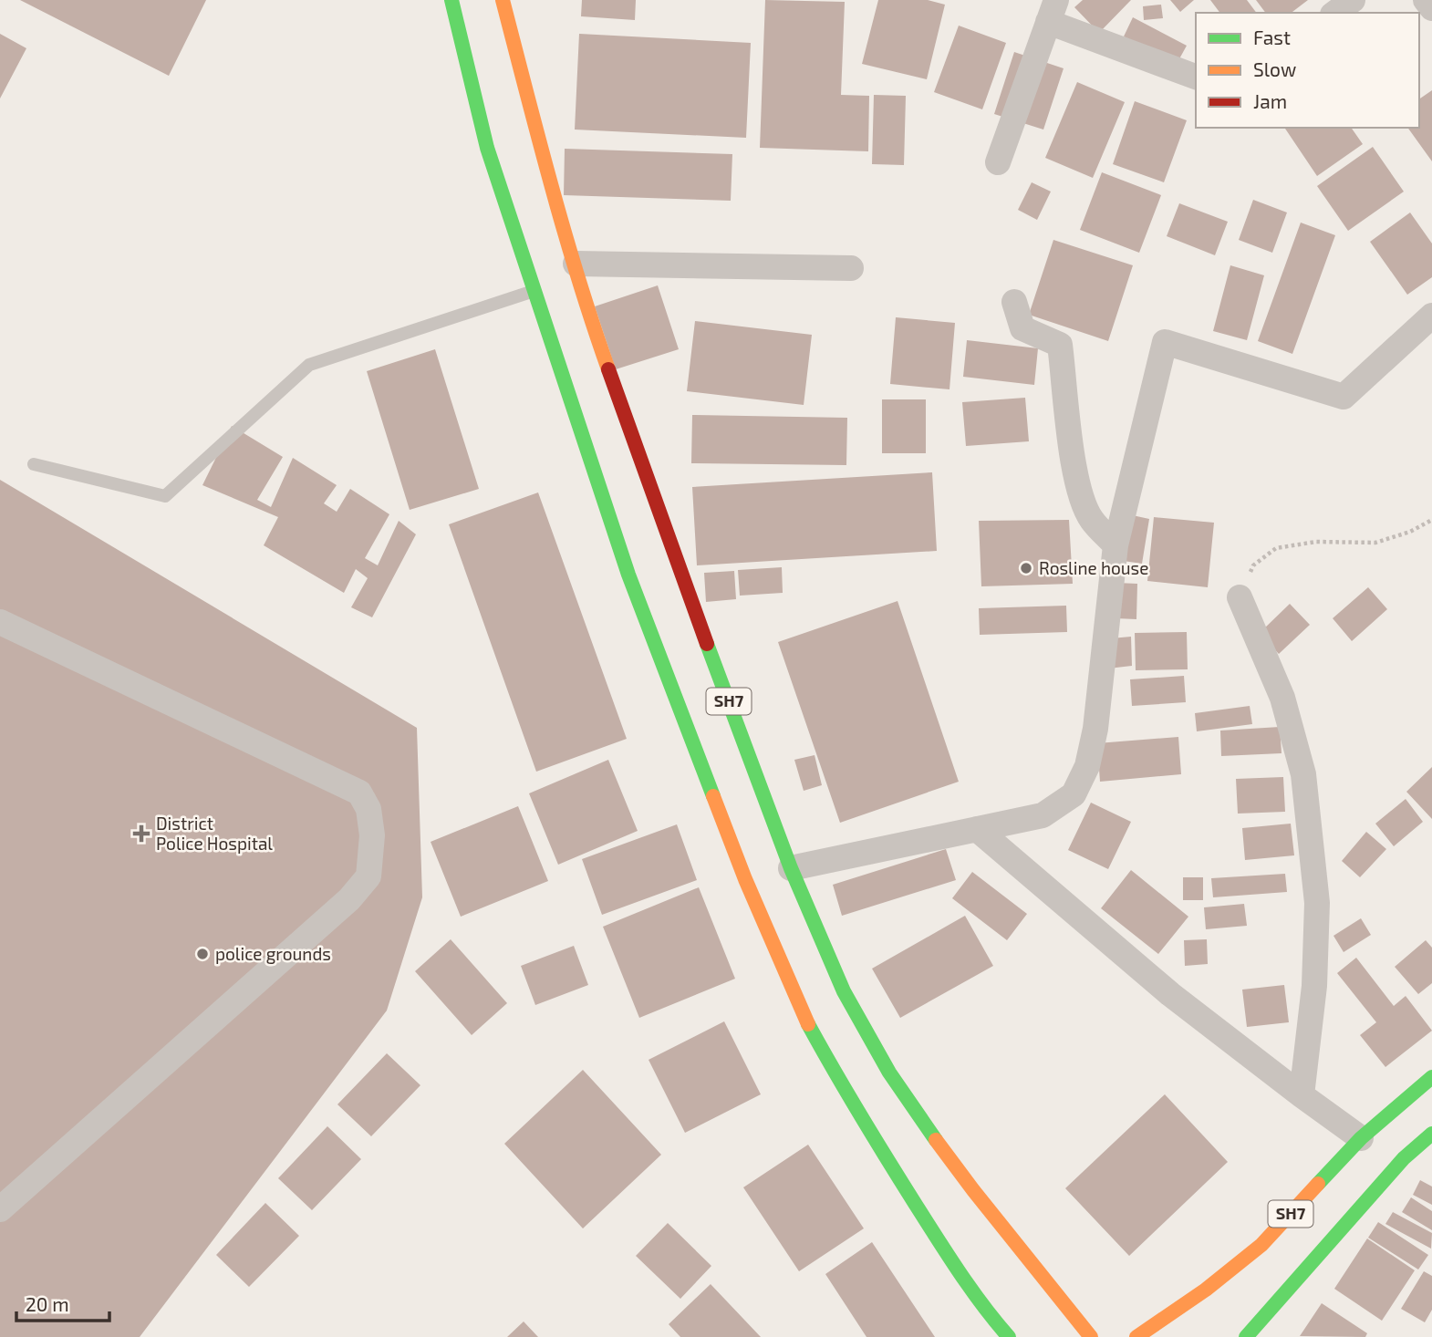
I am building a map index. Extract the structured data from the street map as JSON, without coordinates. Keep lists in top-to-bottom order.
{
  "streets": {
    "main road": ["SH7"]
  },
  "places": {
    "other": ["Rosline house", "police grounds"],
    "health": ["District Police Hospital"]
  },
  "legend": ["Fast", "Slow", "Jam"],
  "scale_bar": "20 m"
}
